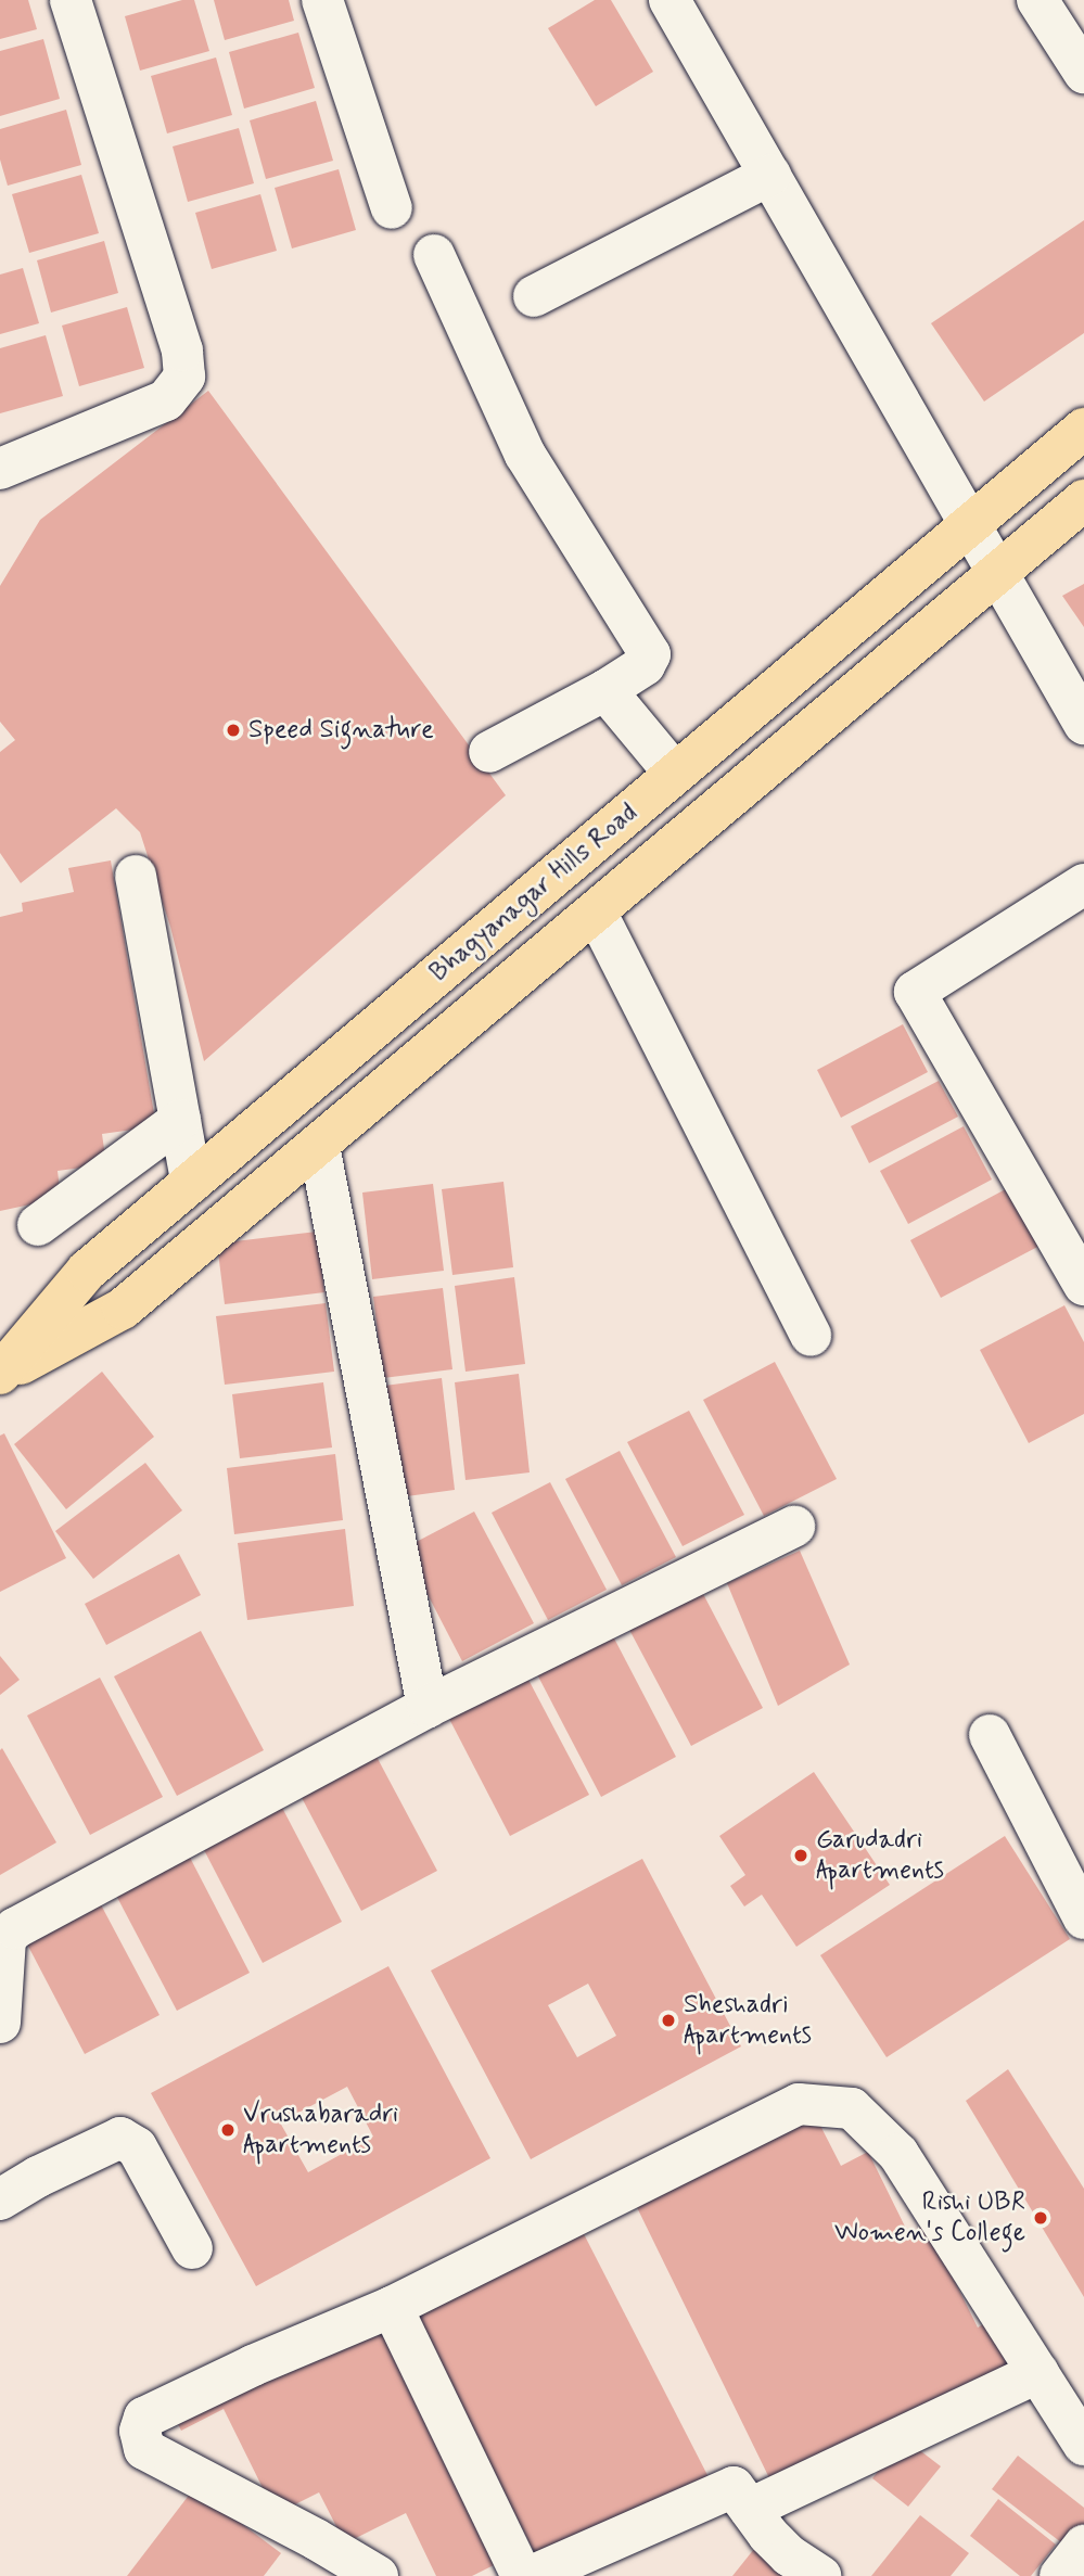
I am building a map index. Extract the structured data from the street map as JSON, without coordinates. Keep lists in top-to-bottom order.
{
  "streets": {
    "main road": ["Bhagyanagar Hills Road"]
  },
  "places": [
    "Speed Signature",
    "Garudadri Apartments",
    "Sheshadri Apartments",
    "Vrushabaradri Apartments",
    "Rishi UBR Women's College"
  ]
}
